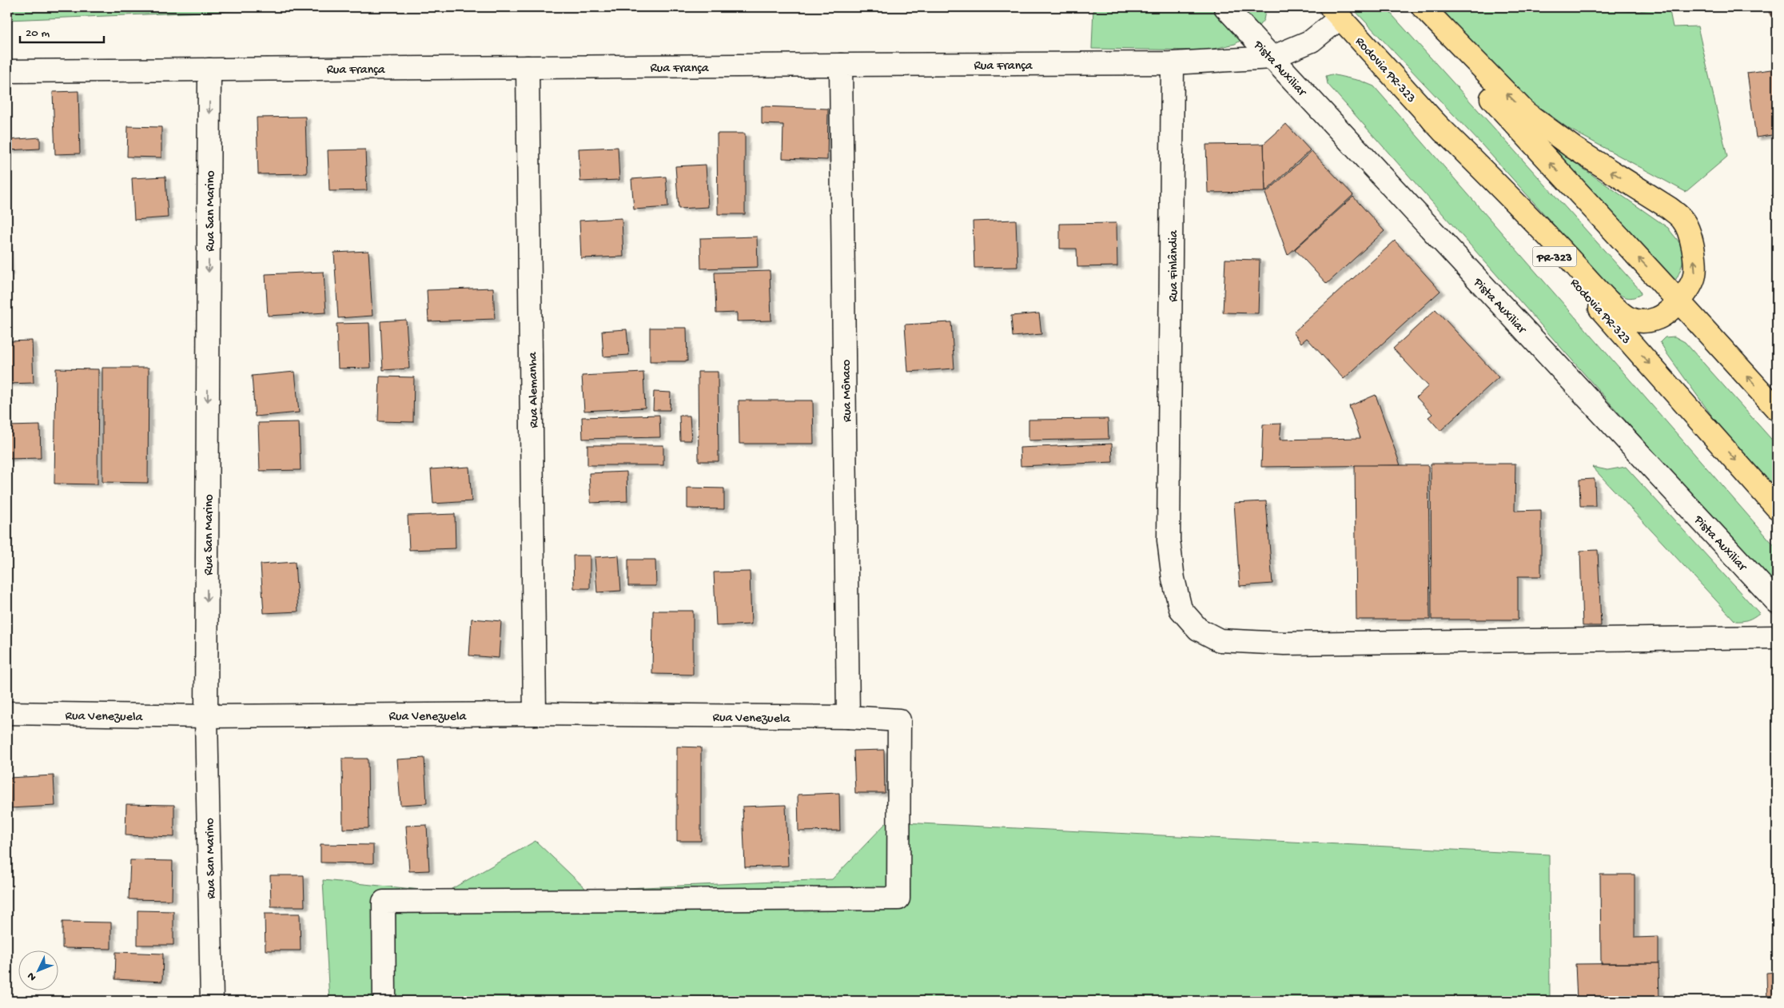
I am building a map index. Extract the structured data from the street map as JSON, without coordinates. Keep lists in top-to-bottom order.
{
  "streets": {
    "highway": ["Rodovia PR-323", "PR-323"],
    "street": [
      "Rua França",
      "Pista Auxiliar",
      "Rua San Marino",
      "Rua Finlândia",
      "Rua Alemanha",
      "Rua Mônaco",
      "Rua Venezuela"
    ]
  },
  "crossings": [
    ["Rua França", "Pista Auxiliar"],
    ["Rua França", "Rodovia PR-323"],
    ["Rua França", "Rua San Marino"],
    ["Rua França", "Rua Finlândia"],
    ["Rua França", "Rua Alemanha"],
    ["Rua França", "Rua Mônaco"],
    ["Rua San Marino", "Rua Venezuela"],
    ["Rua Alemanha", "Rua Venezuela"],
    ["Rua Mônaco", "Rua Venezuela"]
  ],
  "one_way": ["Rua San Marino"],
  "scale_bar": "20 m",
  "north": "bottom left"
}
